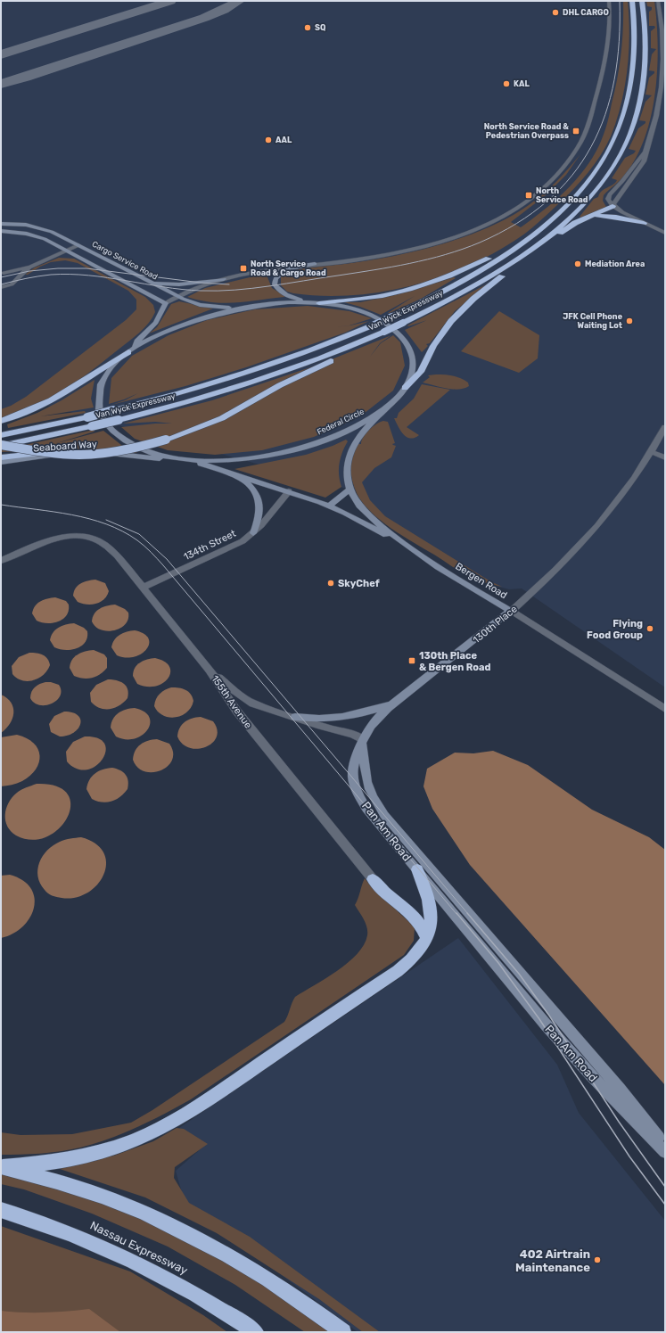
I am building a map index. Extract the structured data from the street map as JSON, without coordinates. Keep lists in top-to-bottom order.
{
  "streets": {
    "highway": ["Van Wyck Expressway", "Nassau Expressway"],
    "street": [
      "Cargo Service Road",
      "Federal Circle",
      "Seaboard Way",
      "134th Street",
      "Bergen Road",
      "130th Place",
      "155th Avenue",
      "Pan Am Road"
    ]
  },
  "crossings": [
    ["Cargo Service Road", "Federal Circle"],
    ["Federal Circle", "Seaboard Way"],
    ["Federal Circle", "Bergen Road"],
    ["134th Street", "Bergen Road"],
    ["134th Street", "155th Avenue"],
    ["Bergen Road", "130th Place"],
    ["130th Place", "Pan Am Road"]
  ],
  "places": {
    "other": [
      "DHL CARGO",
      "SQ",
      "KAL",
      "AAL",
      "Mediation Area",
      "JFK Cell Phone Waiting Lot",
      "SkyChef",
      "Flying Food Group",
      "402 Airtrain Maintenance"
    ],
    "transit": [
      "North Service Road & Pedestrian Overpass",
      "North Service Road",
      "North Service Road & Cargo Road",
      "130th Place & Bergen Road"
    ]
  }
}
